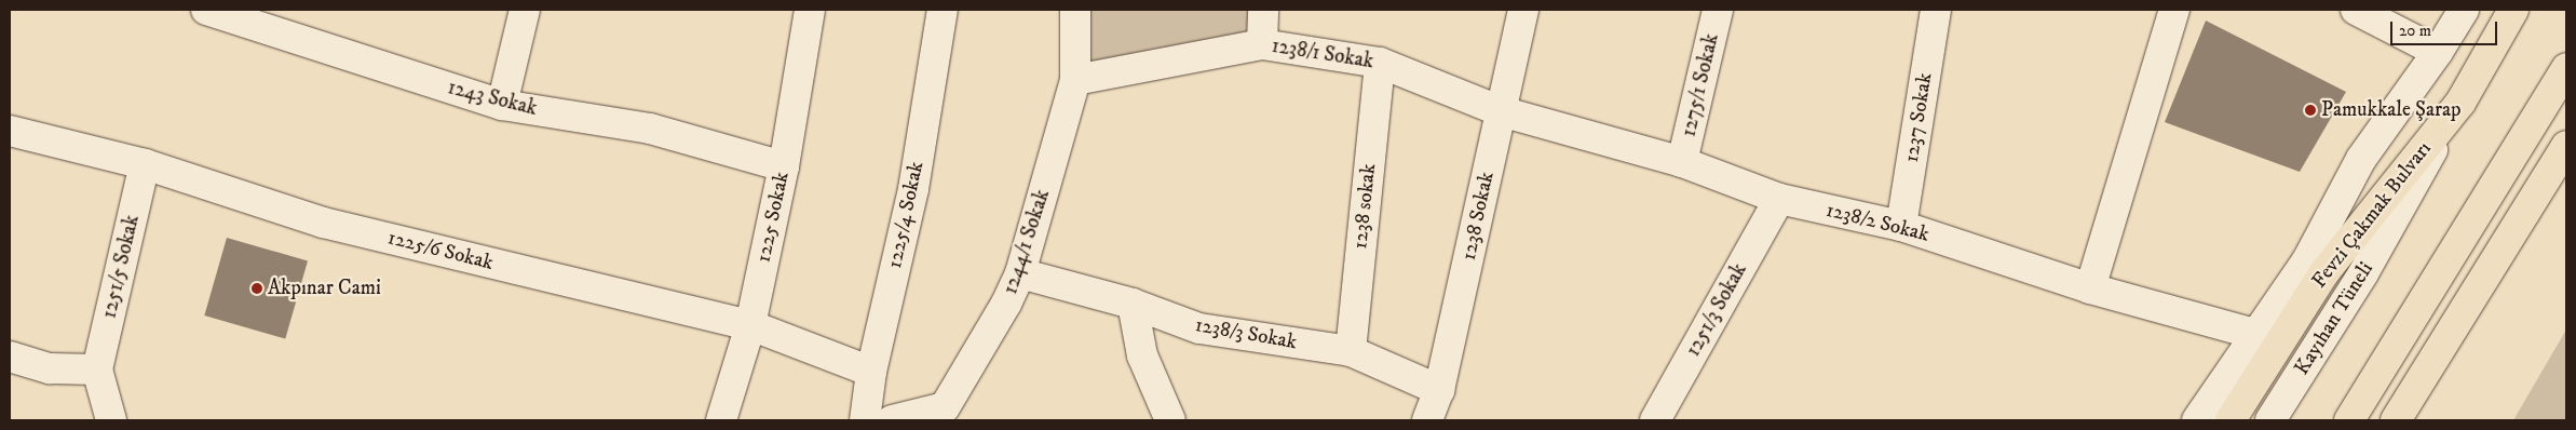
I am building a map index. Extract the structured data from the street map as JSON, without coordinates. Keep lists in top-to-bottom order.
{
  "streets": {
    "main road": ["Fevzi Çakmak Bulvarı"],
    "street": [
      "1238/1 Sokak",
      "1275/1 Sokak",
      "1243 Sokak",
      "1237 Sokak",
      "1238 sokak",
      "1225/4 Sokak",
      "1238 Sokak",
      "1225 Sokak",
      "1238/2 Sokak",
      "1244/1 Sokak",
      "1225/6 Sokak",
      "1251/5 Sokak",
      "1251/3 Sokak",
      "Kayıhan Tüneli",
      "1238/3 Sokak"
    ]
  },
  "crossings": [
    ["1238/1 Sokak", "1238 sokak"],
    ["1238/1 Sokak", "1238 Sokak"],
    ["1238/1 Sokak", "1238/2 Sokak"],
    ["1238/1 Sokak", "1244/1 Sokak"],
    ["1275/1 Sokak", "1238/2 Sokak"],
    ["1243 Sokak", "1225 Sokak"],
    ["1237 Sokak", "1238/2 Sokak"],
    ["1238 sokak", "1238/3 Sokak"],
    ["1225/4 Sokak", "1225/6 Sokak"],
    ["Fevzi Çakmak Bulvarı", "Kayıhan Tüneli"],
    ["1238 Sokak", "1238/2 Sokak"],
    ["1238 Sokak", "1238/3 Sokak"],
    ["1225 Sokak", "1225/6 Sokak"],
    ["1238/2 Sokak", "1251/3 Sokak"],
    ["1244/1 Sokak", "1238/3 Sokak"],
    ["1225/6 Sokak", "1251/5 Sokak"]
  ],
  "places": ["Pamukkale Şarap", "Akpınar Cami"],
  "scale_bar": "20 m"
}
